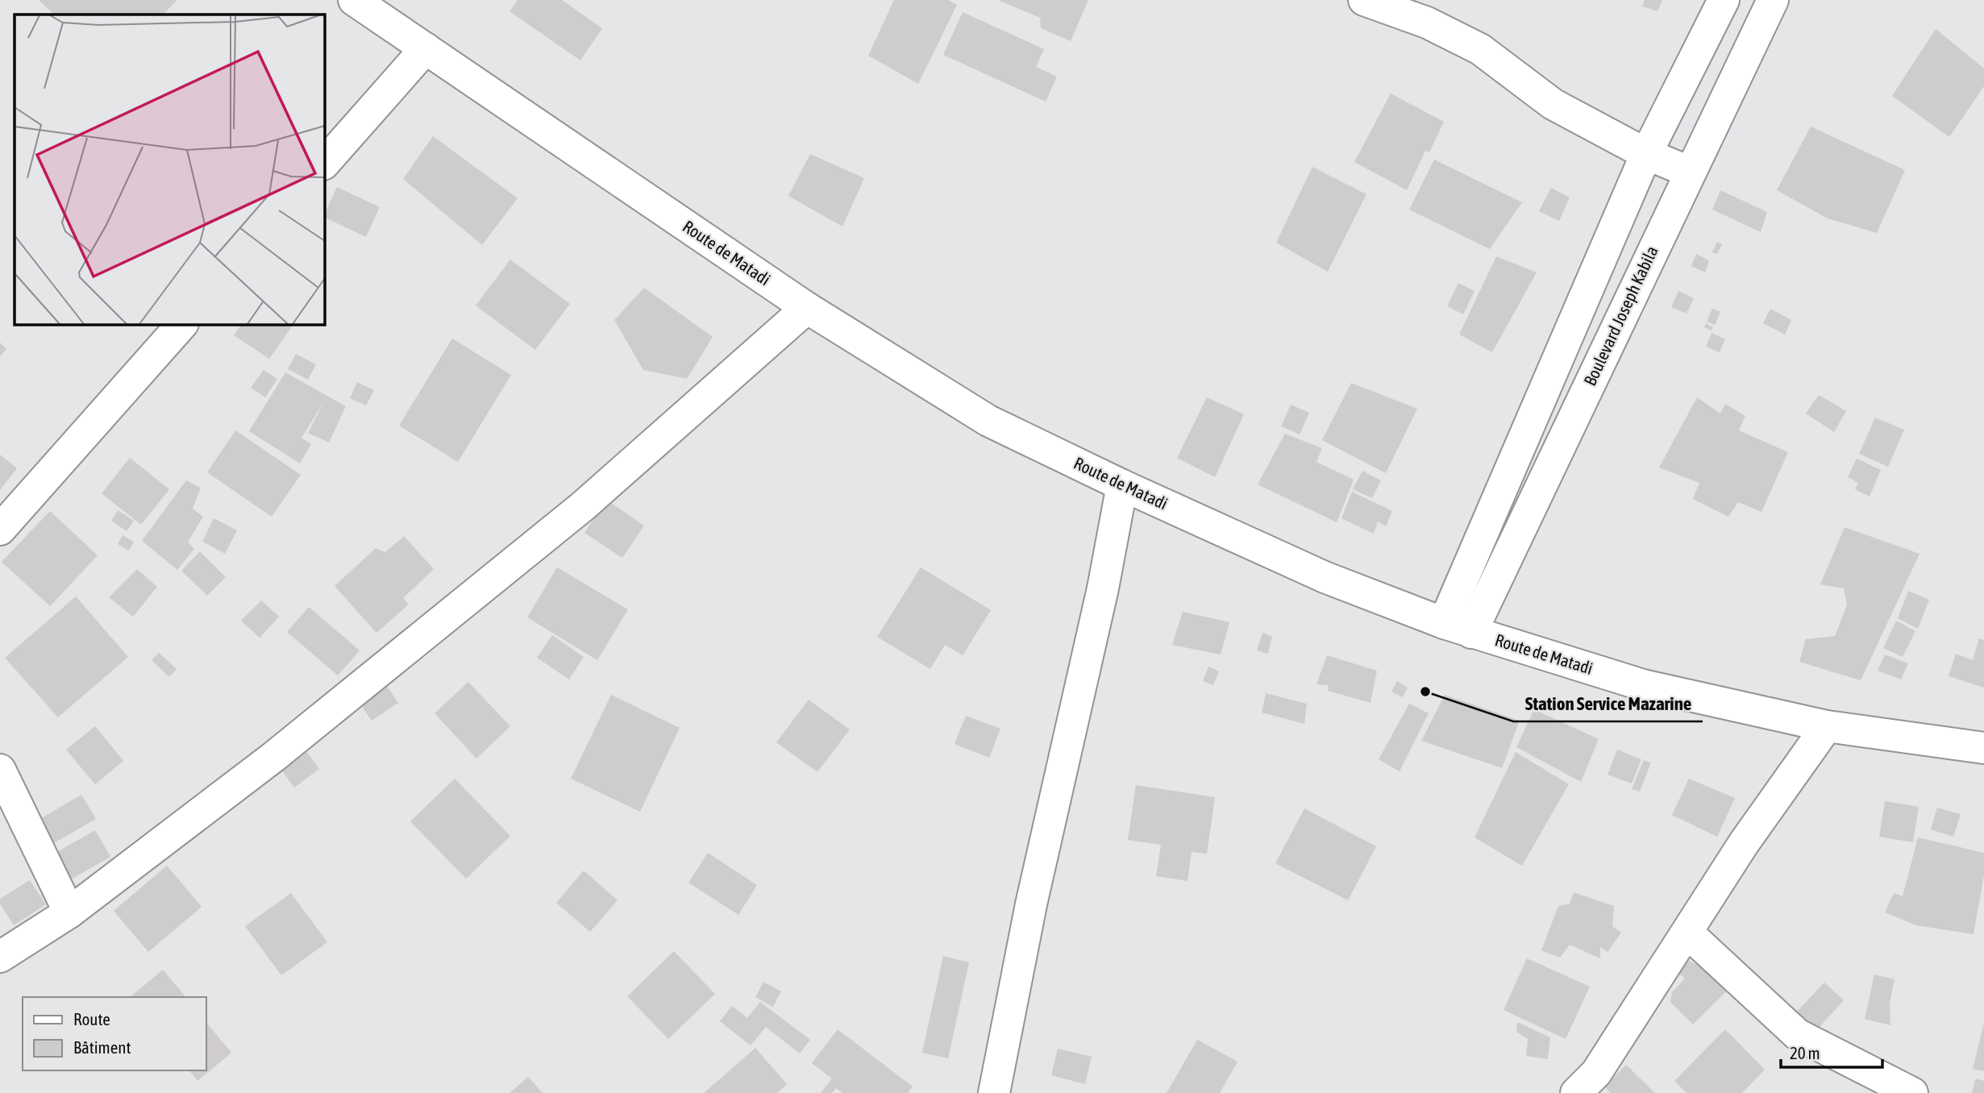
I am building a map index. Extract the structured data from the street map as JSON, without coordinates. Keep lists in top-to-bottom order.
{
  "streets": {
    "main road": ["Route de Matadi", "Boulevard Joseph Kabila"]
  },
  "crossings": [
    ["Route de Matadi", "Boulevard Joseph Kabila"]
  ],
  "places": ["Station Service Mazarine"],
  "legend": ["Route", "Bâtiment"],
  "scale_bar": "20 m"
}
